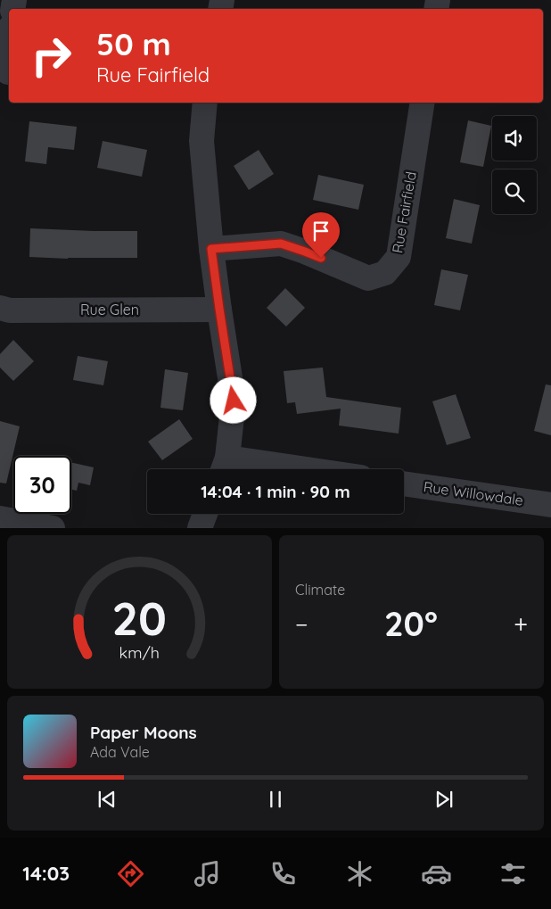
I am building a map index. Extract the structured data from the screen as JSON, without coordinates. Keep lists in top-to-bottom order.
{
  "streets": {
    "street": ["Rue Fairfield", "Rue Glen", "Rue Willowdale"]
  },
  "page": {
    "turn": ["50 m", "Rue Fairfield"],
    "limit": "30",
    "trip": "14:04 · 1 min · 90 m",
    "tile": "Climate",
    "heat": ["−", "20°", "+"],
    "song": ["Paper Moons", "Ada Vale"],
    "tabs": "14:03",
    "gauge": ["20", "km/h"]
  }
}
